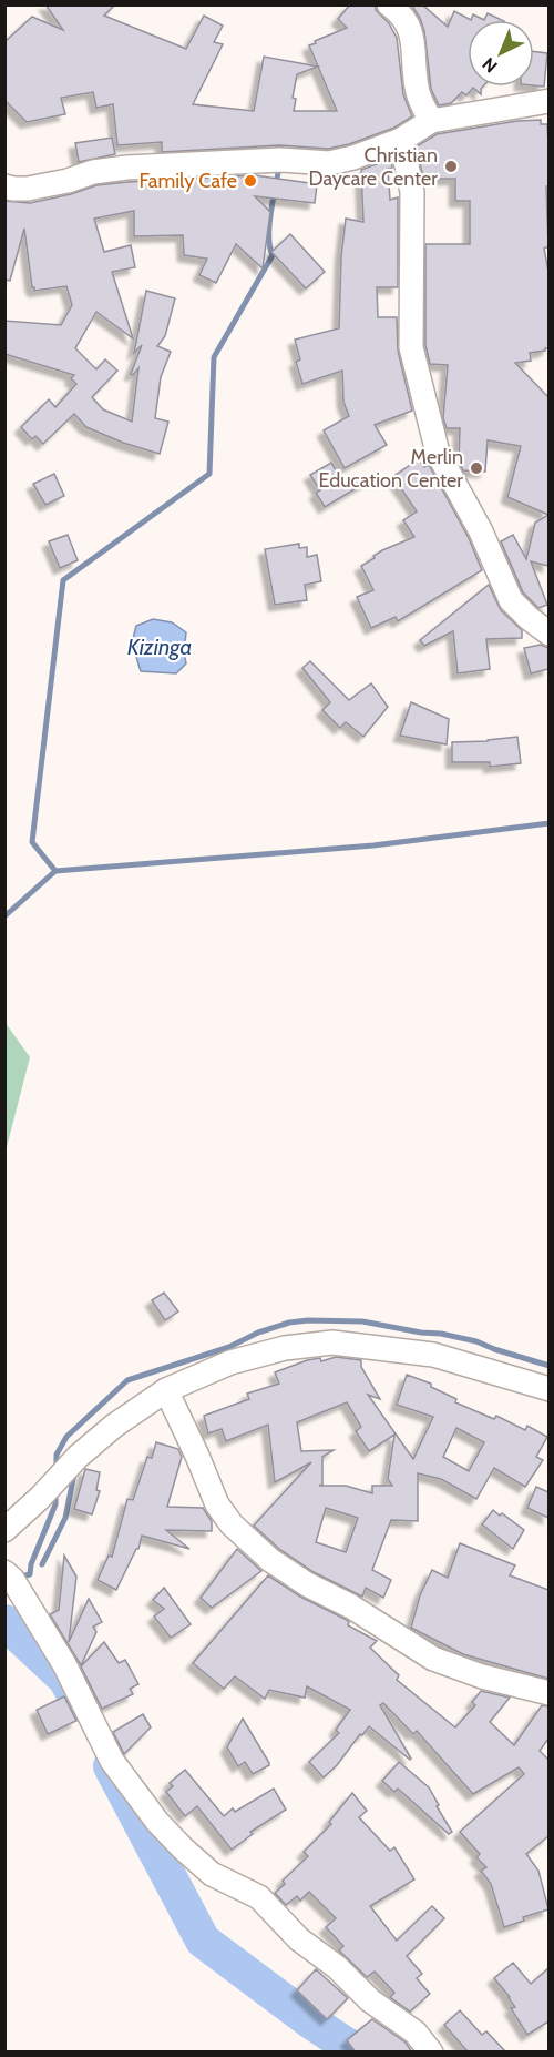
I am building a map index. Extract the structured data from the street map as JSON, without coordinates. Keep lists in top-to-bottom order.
{
  "water": ["Kizinga"],
  "places": ["Christian Daycare Center", "Family Cafe", "Merlin Education Center"],
  "north": "bottom left"
}
